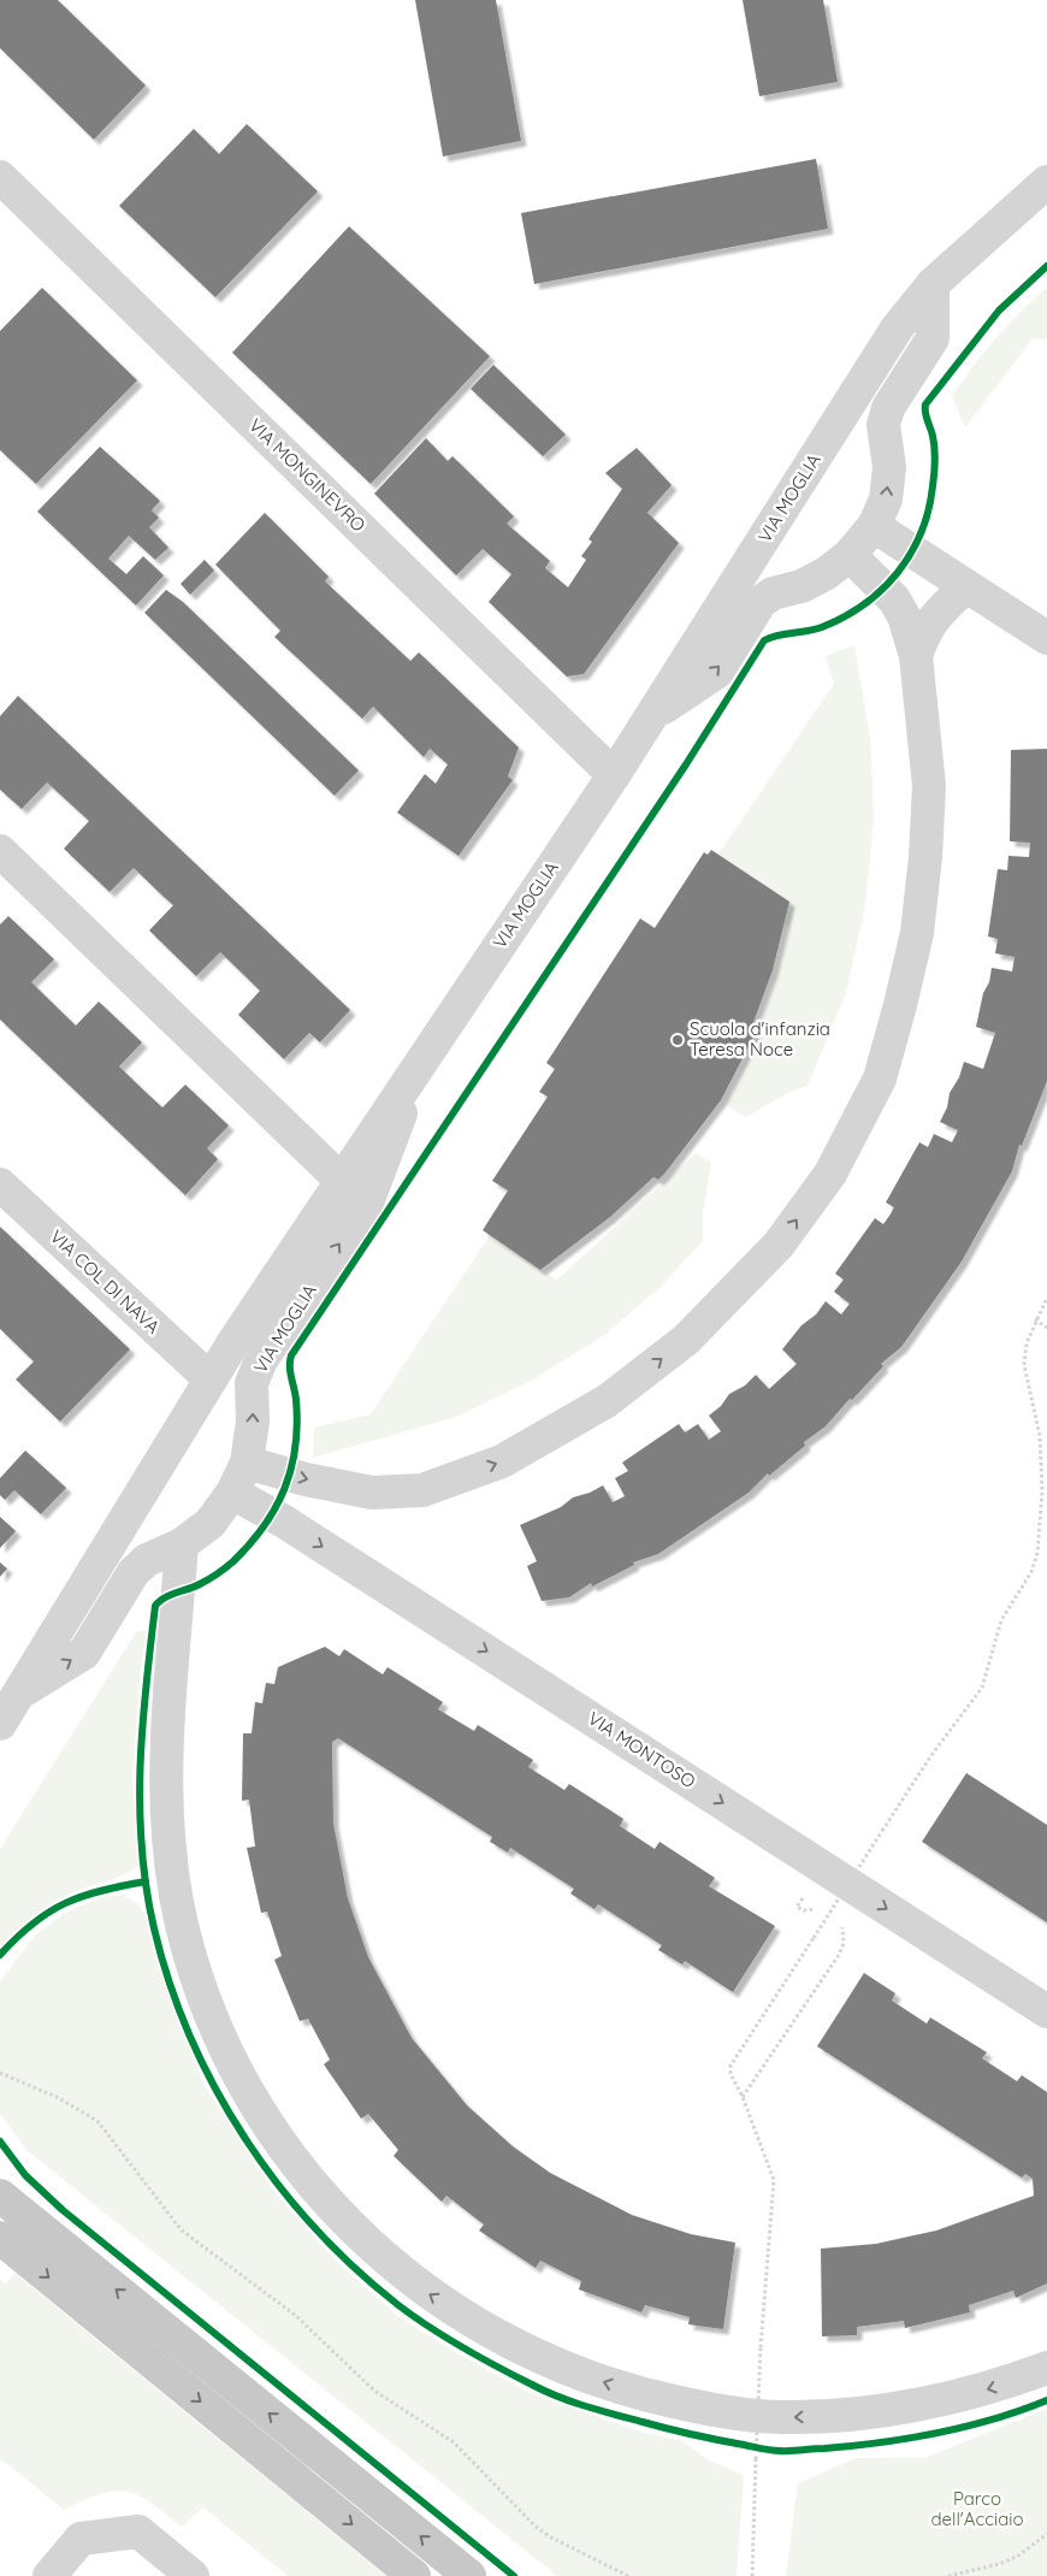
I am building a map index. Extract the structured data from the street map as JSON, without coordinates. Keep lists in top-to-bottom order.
{
  "streets": {
    "street": [
      "VIA MONGINEVRO",
      "VIA MOGLIA",
      "VIA COL DI NAVA",
      "VIA MONTOSO"
    ]
  },
  "crossings": [
    ["VIA MONGINEVRO", "VIA MOGLIA"],
    ["VIA MOGLIA", "VIA COL DI NAVA"],
    ["VIA MOGLIA", "VIA MONTOSO"]
  ],
  "one_way": ["VIA MONTOSO"],
  "parks": ["Parco dell'Acciaio"],
  "places": ["Scuola d'infanzia Teresa Noce"]
}
